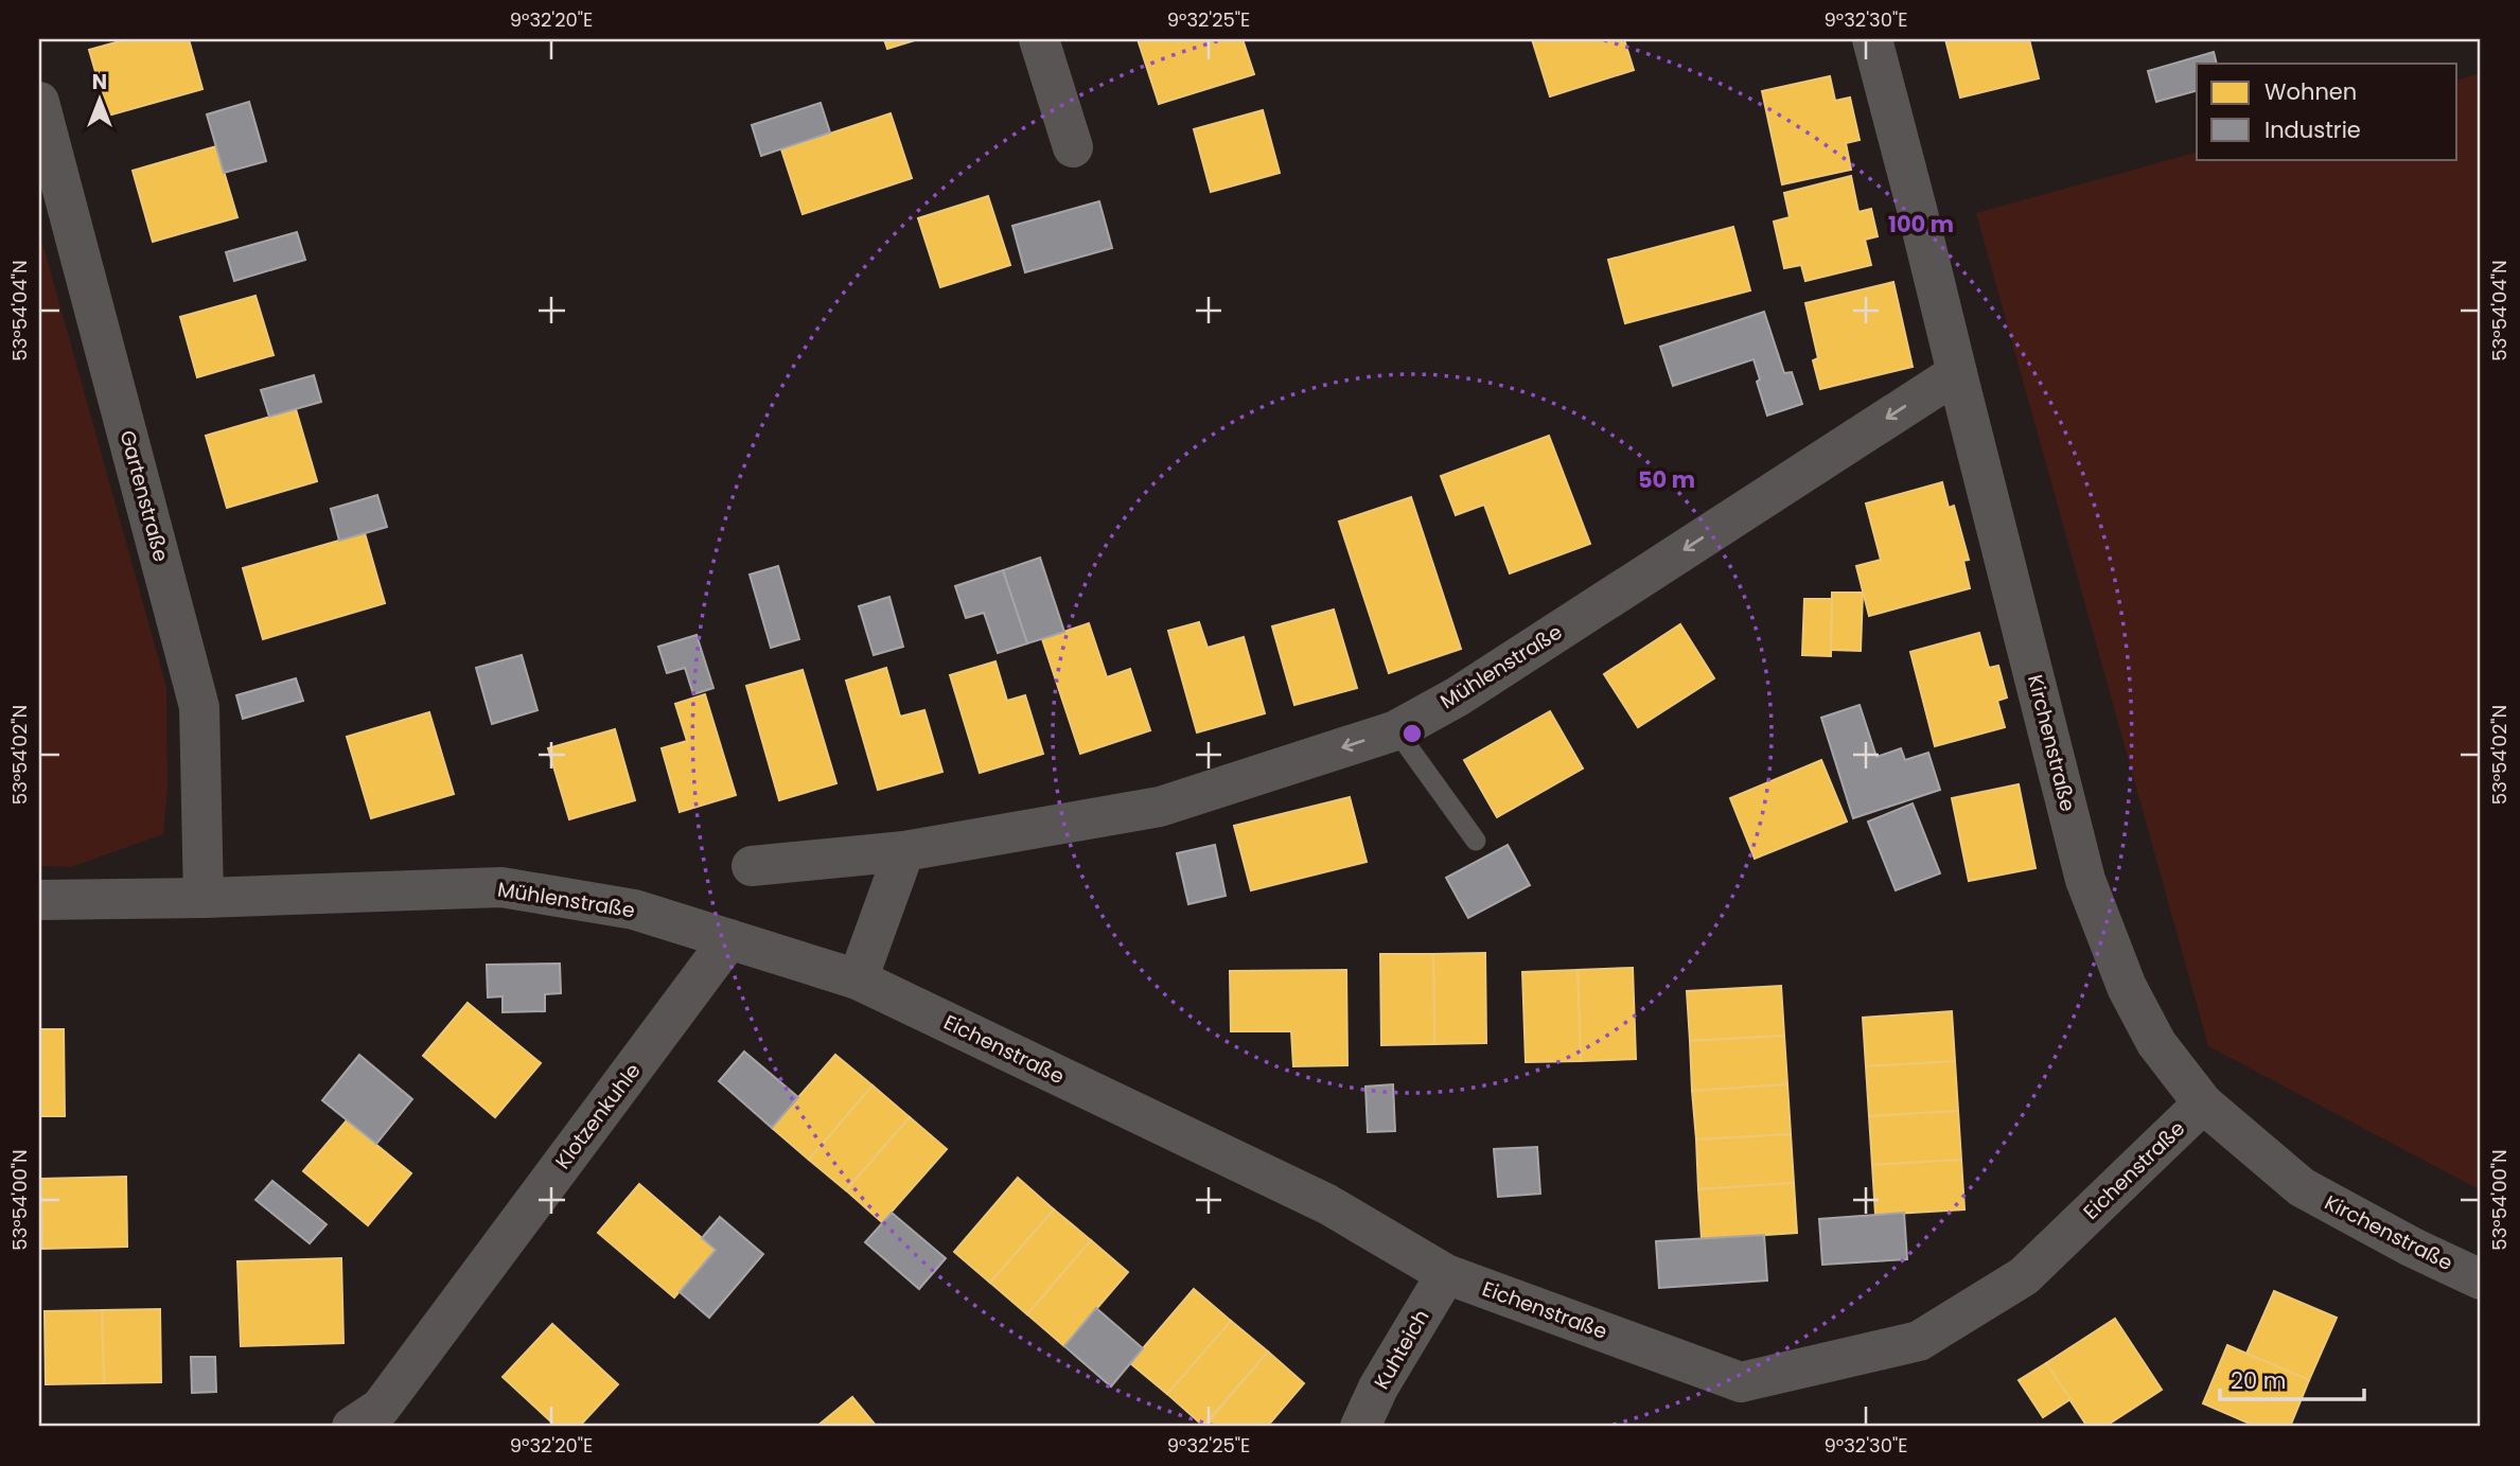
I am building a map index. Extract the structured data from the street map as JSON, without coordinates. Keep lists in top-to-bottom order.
{
  "streets": {
    "street": [
      "Gartenstraße",
      "Mühlenstraße",
      "Kirchenstraße",
      "Eichenstraße",
      "Klotzenkuhle",
      "Kuhteich"
    ]
  },
  "crossings": [
    ["Gartenstraße", "Mühlenstraße"],
    ["Mühlenstraße", "Kirchenstraße"],
    ["Mühlenstraße", "Eichenstraße"],
    ["Mühlenstraße", "Klotzenkuhle"],
    ["Kirchenstraße", "Eichenstraße"],
    ["Eichenstraße", "Kuhteich"]
  ],
  "one_way": ["Mühlenstraße"],
  "legend": ["Wohnen", "Industrie"],
  "scale_bar": "20 m",
  "north": "top",
  "coordinates": [
    "9°32'20\"E",
    "9°32'25\"E",
    "9°32'30\"E",
    "53°54'04\"N",
    "53°54'02\"N",
    "53°54'00\"N"
  ],
  "rings": ["100 m", "50 m"]
}
